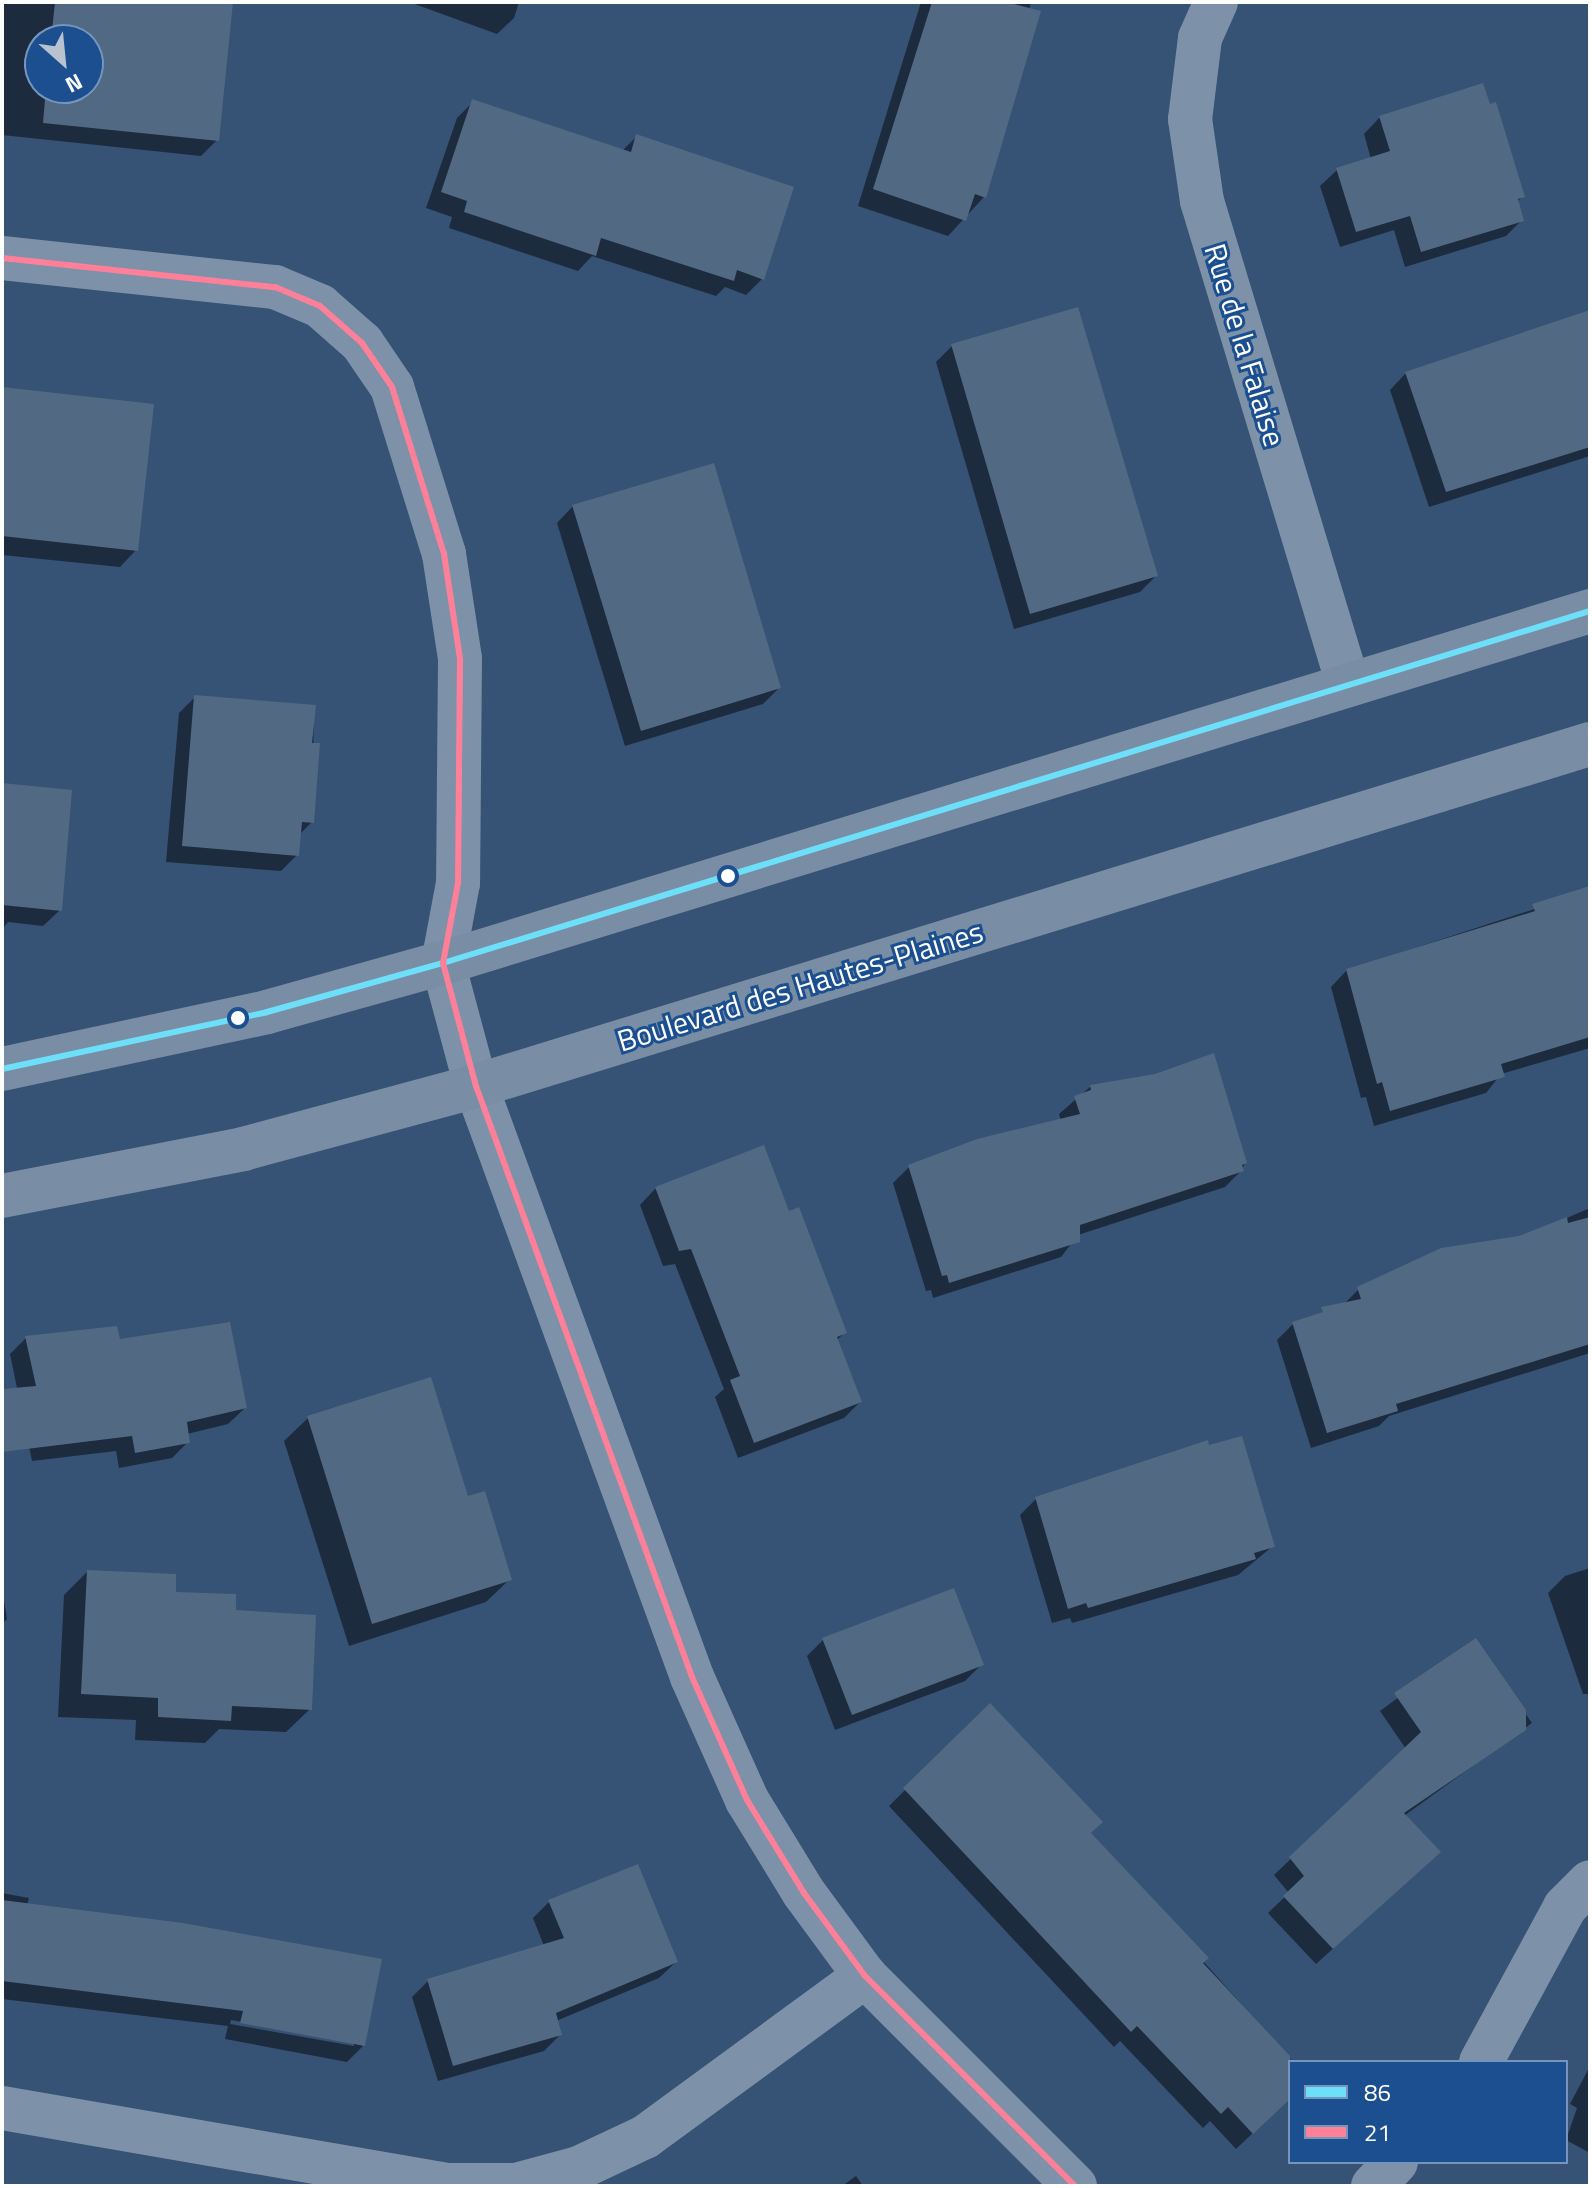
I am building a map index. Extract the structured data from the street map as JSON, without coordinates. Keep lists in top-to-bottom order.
{
  "streets": {
    "street": ["Rue de la Falaise", "Boulevard des Hautes-Plaines"]
  },
  "lines": ["transit line 21", "transit line 86"],
  "legend": ["86", "21"],
  "north": "bottom right"
}
